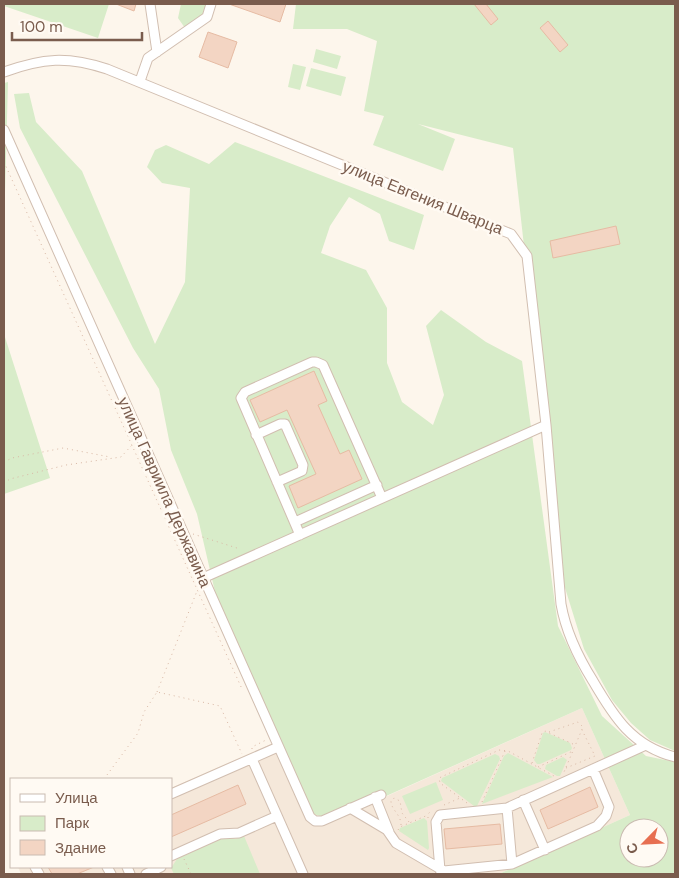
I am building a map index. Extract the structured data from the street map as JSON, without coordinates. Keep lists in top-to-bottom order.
{
  "streets": {
    "street": ["улица Евгения Шварца", "улица Гавриила Державина"]
  },
  "legend": ["Улица", "Парк", "Здание"],
  "scale_bar": "100 m",
  "north": "bottom left"
}
